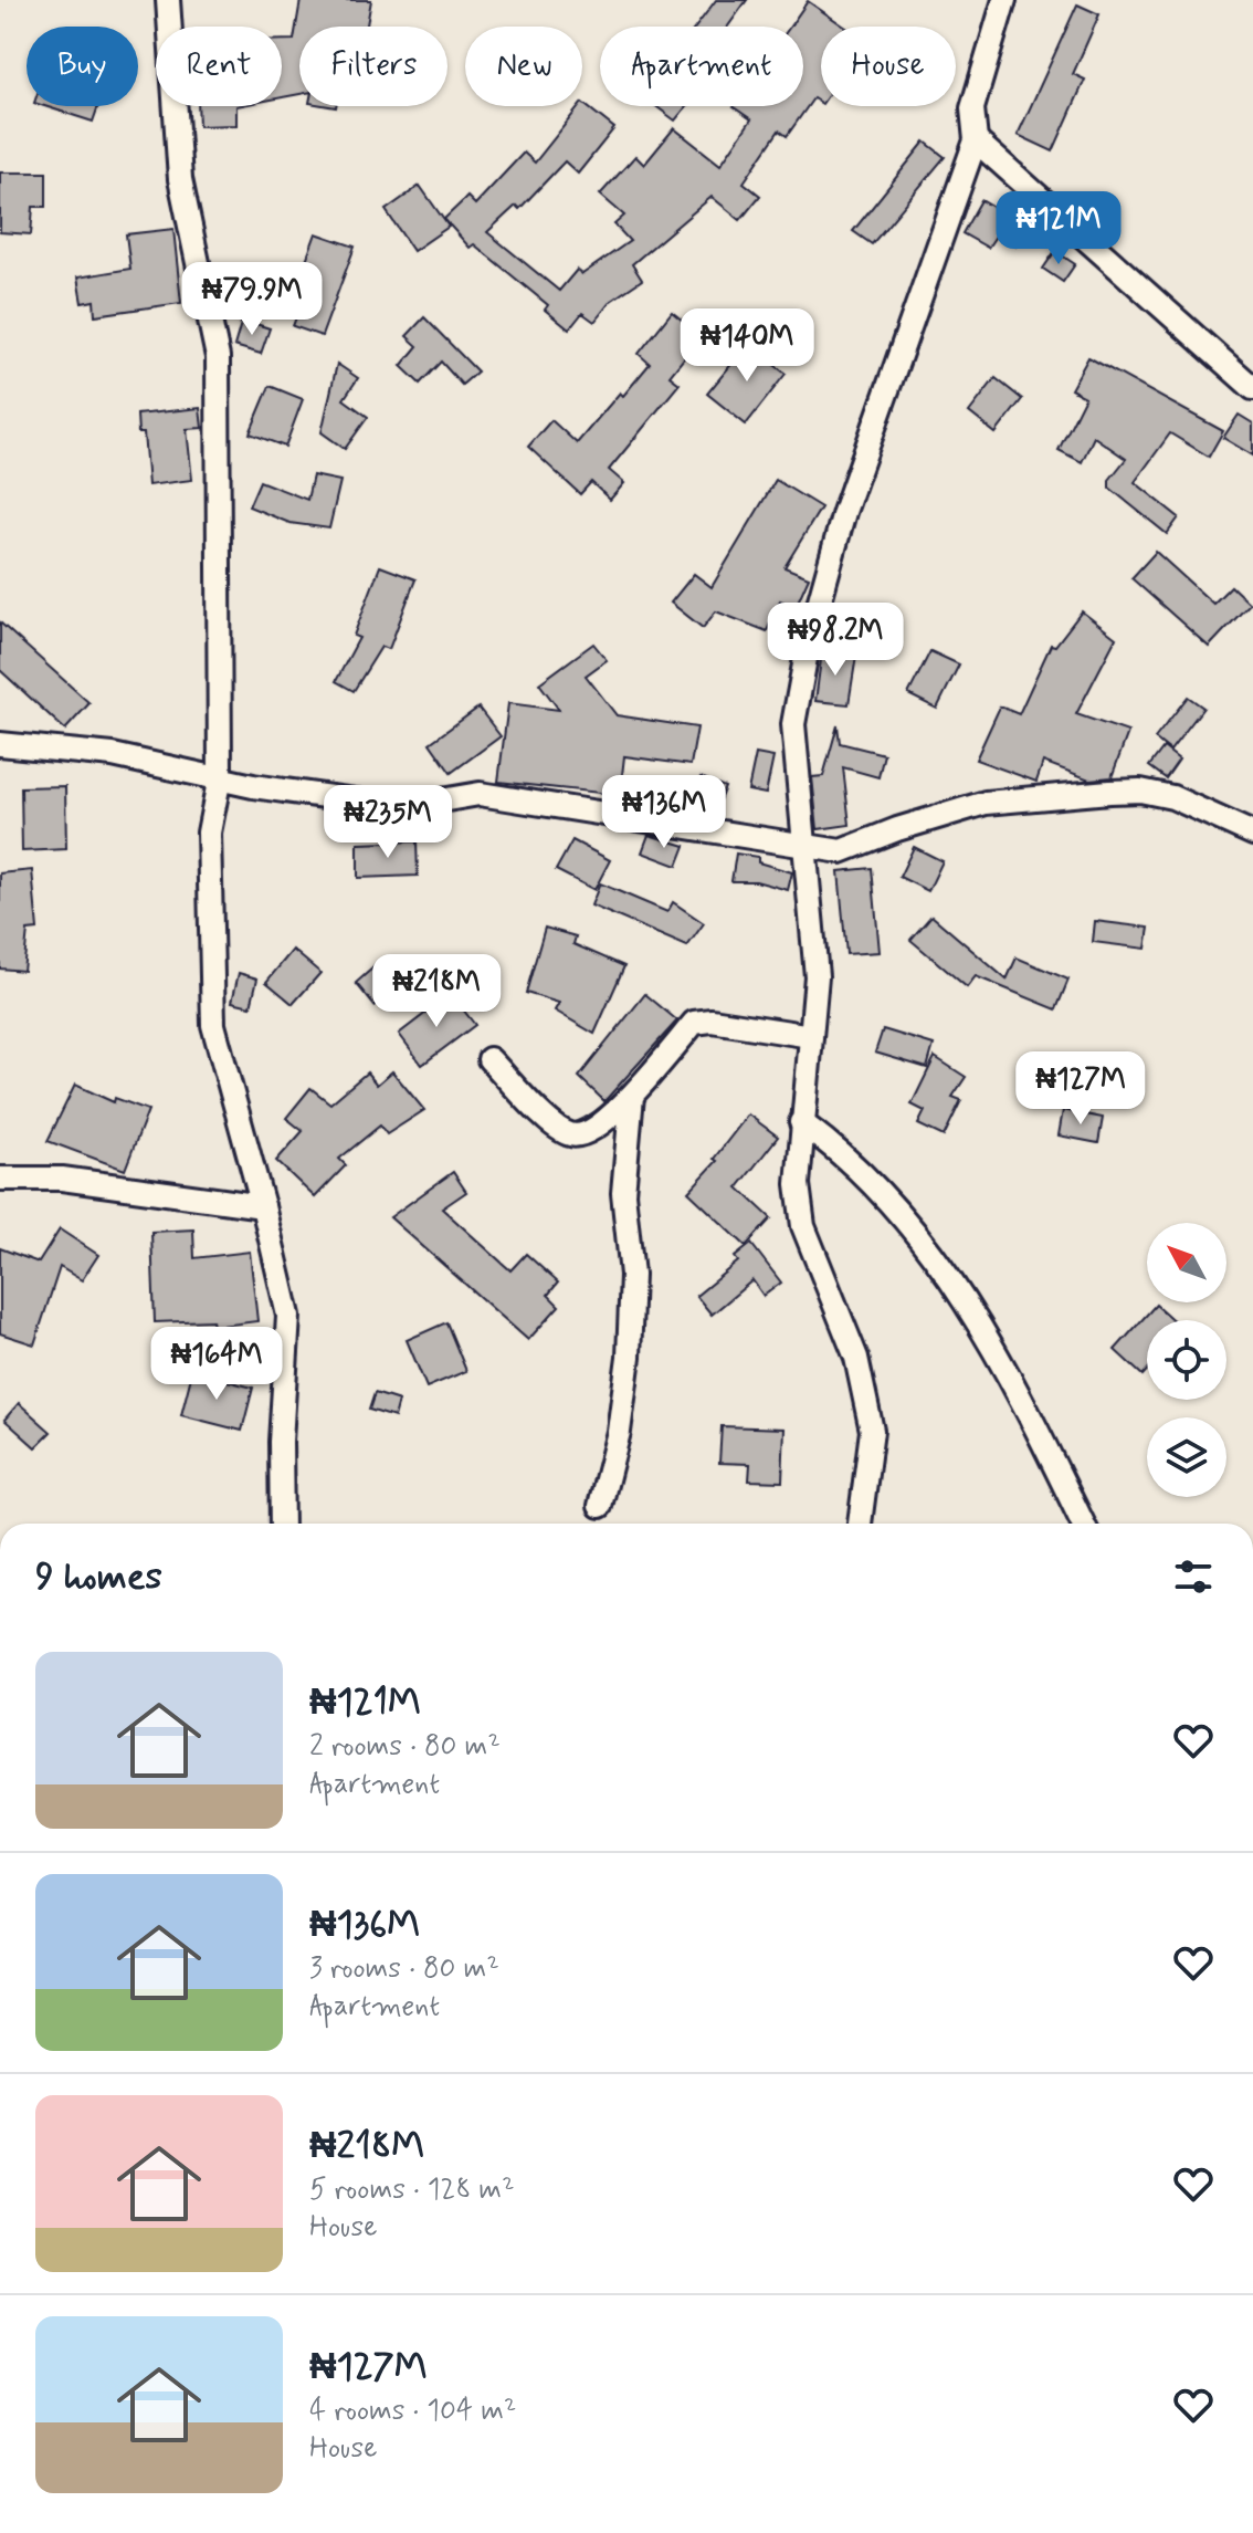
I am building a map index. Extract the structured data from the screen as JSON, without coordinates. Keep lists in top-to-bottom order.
{
  "north": "top left",
  "page": {
    "chip": [
      "Buy",
      "Rent",
      "Filters",
      "New",
      "Apartment",
      "House"
    ],
    "price": [
      "₦121M",
      "₦79.9M",
      "₦140M",
      "₦98.2M",
      "₦136M",
      "₦235M",
      "₦218M",
      "₦127M",
      "₦164M"
    ],
    "heading": "9 homes",
    "list": [
      {
        "name": "₦121M",
        "note": "2 rooms · 80 m² · Apartment"
      },
      {
        "name": "₦136M",
        "note": "3 rooms · 80 m² · Apartment"
      },
      {
        "name": "₦218M",
        "note": "5 rooms · 128 m² · House"
      },
      {
        "name": "₦127M",
        "note": "4 rooms · 104 m² · House"
      }
    ]
  }
}
